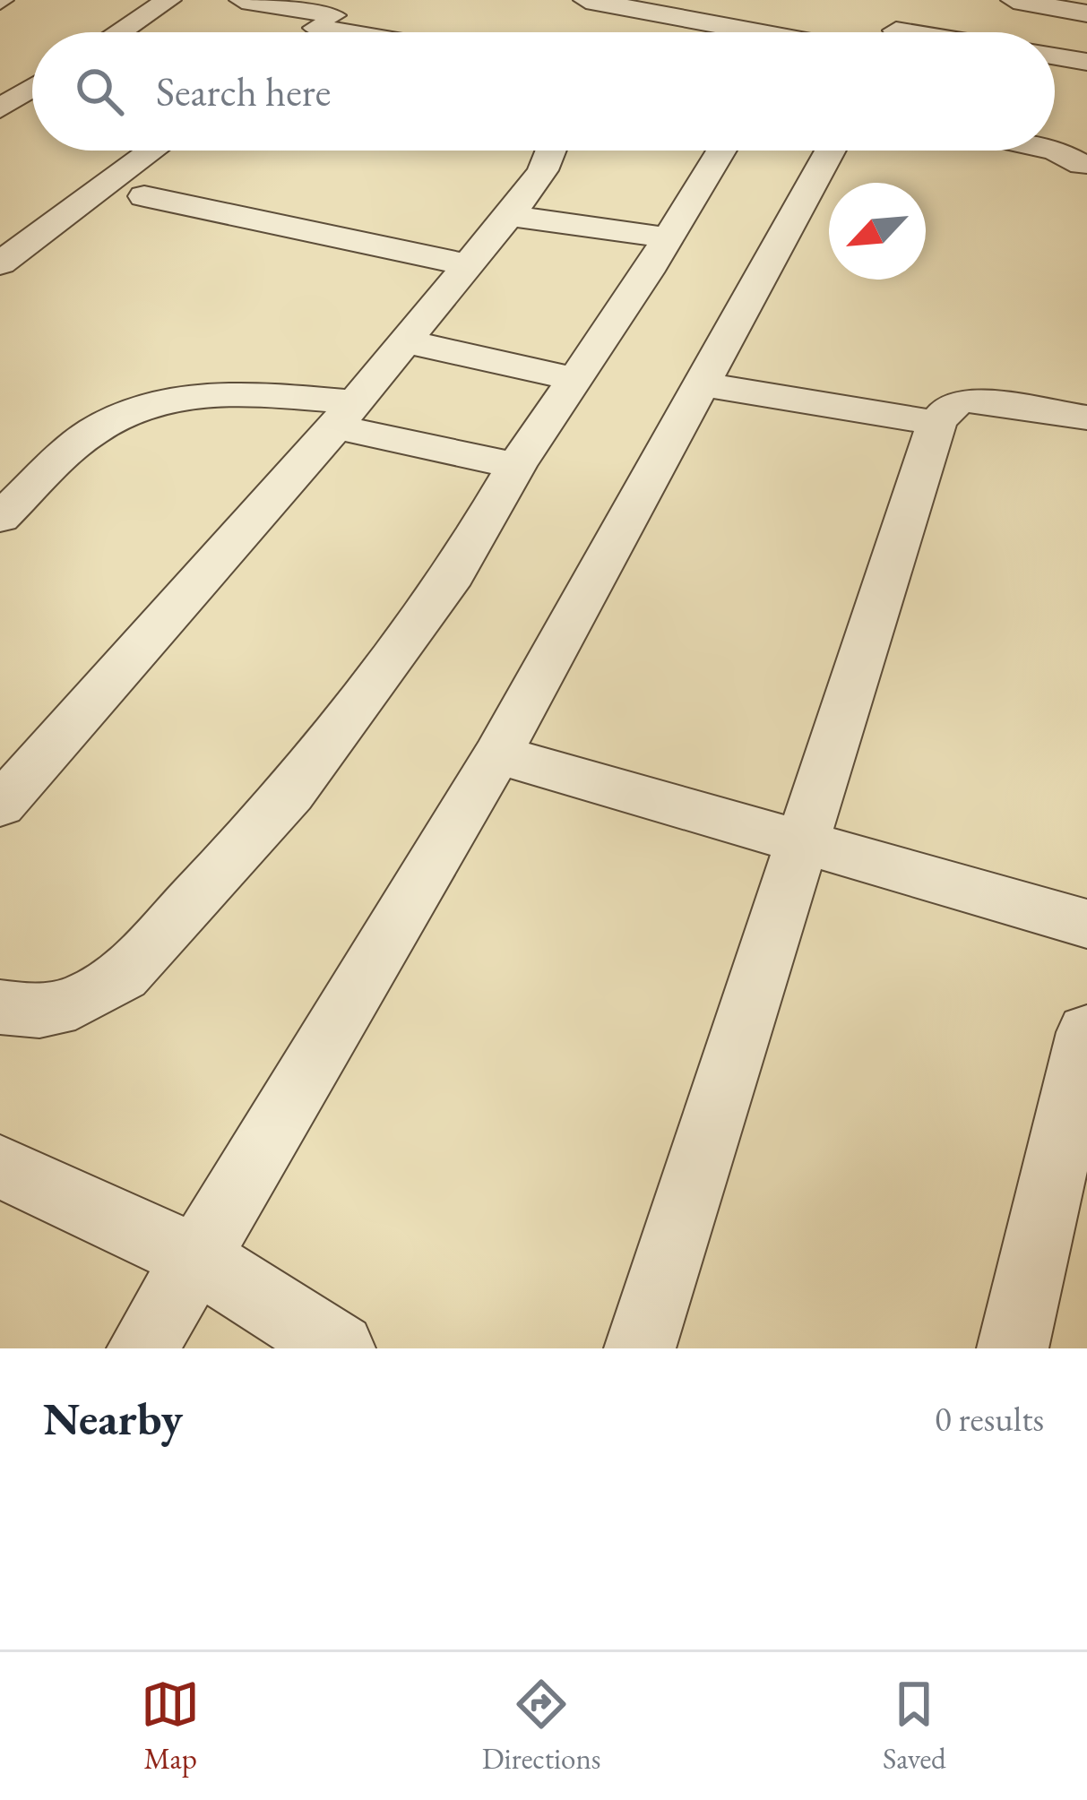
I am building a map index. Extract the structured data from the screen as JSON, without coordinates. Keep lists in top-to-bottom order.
{
  "north": "bottom left",
  "page": {
    "search": "Search here",
    "heading": ["Nearby", "0 results"],
    "nav": ["Map", "Directions", "Saved"]
  }
}
